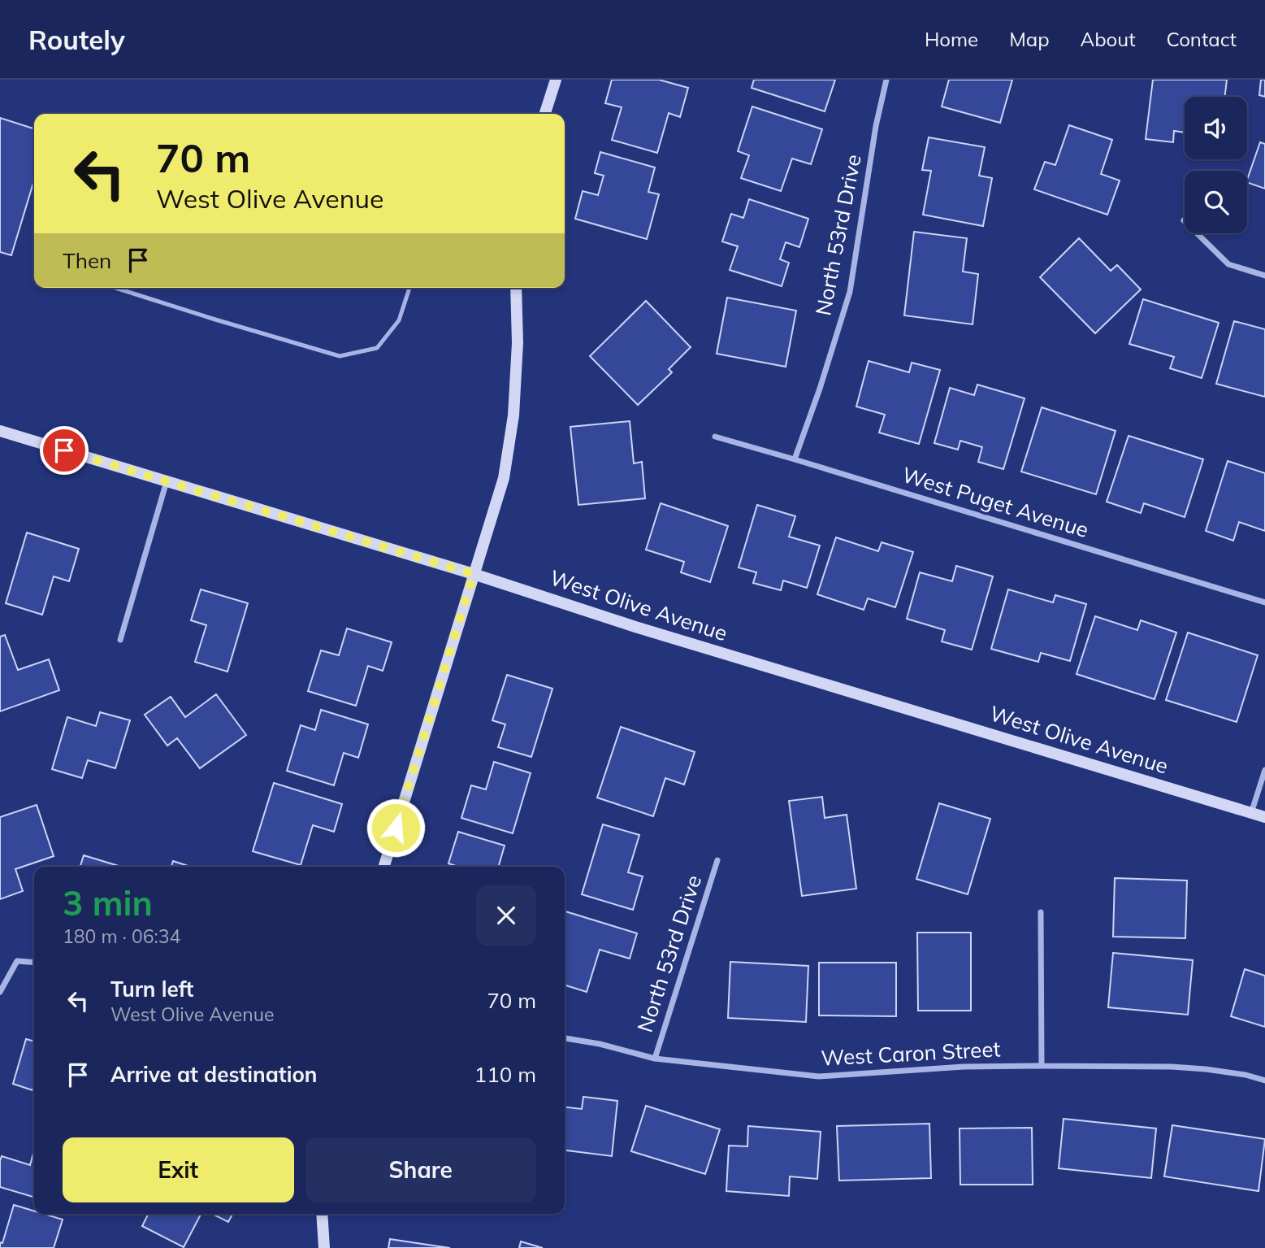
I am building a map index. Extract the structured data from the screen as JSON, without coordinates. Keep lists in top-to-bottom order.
{
  "streets": {
    "main road": ["West Olive Avenue"],
    "street": ["North 53rd Drive", "West Puget Avenue", "West Caron Street"]
  },
  "crossings": [
    ["North 53rd Drive", "West Puget Avenue"],
    ["North 53rd Drive", "West Caron Street"]
  ],
  "page": {
    "header": "Routely",
    "nav": [
      "Home",
      "Map",
      "About",
      "Contact"
    ],
    "turn": ["70 m", "West Olive Avenue"],
    "then": "Then",
    "heading": ["3 min", "180 m · 06:34"],
    "list": [
      {
        "name": "Turn left",
        "note": "West Olive Avenue",
        "value": "70 m"
      },
      {
        "name": "Arrive at destination",
        "value": "110 m"
      }
    ],
    "buttons": ["Exit", "Share"]
  }
}
